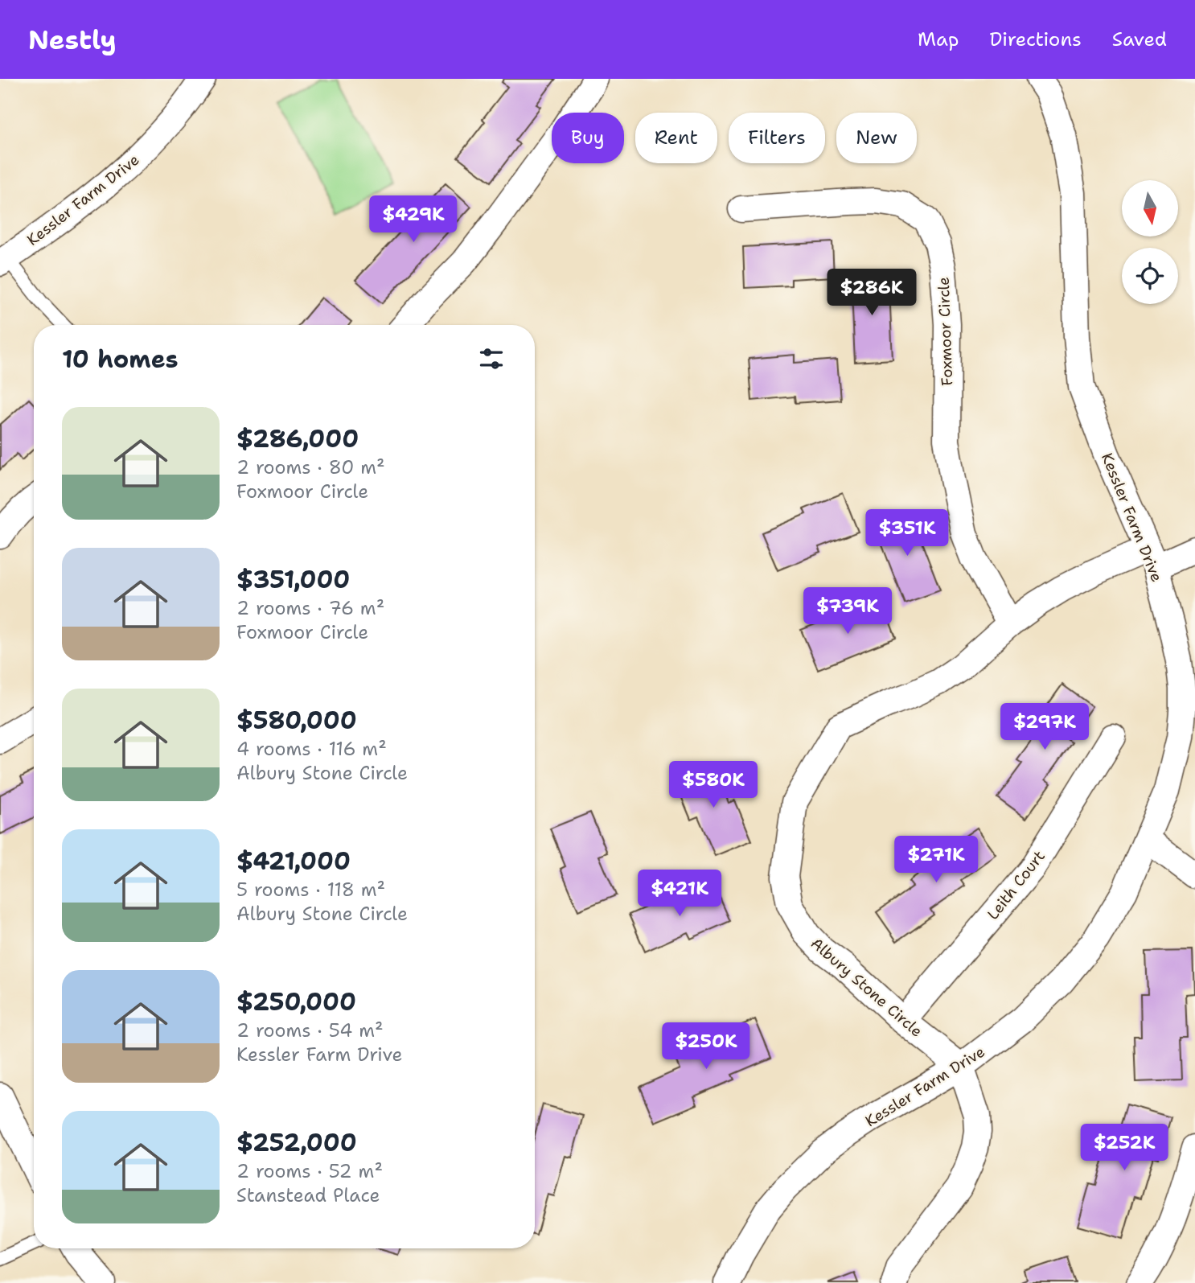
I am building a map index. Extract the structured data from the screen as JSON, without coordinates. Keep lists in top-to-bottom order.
{
  "streets": {
    "street": [
      "Kessler Farm Drive",
      "Foxmoor Circle",
      "Leith Court",
      "Albury Stone Circle"
    ]
  },
  "crossings": [
    ["Kessler Farm Drive", "Albury Stone Circle"],
    ["Foxmoor Circle", "Albury Stone Circle"],
    ["Leith Court", "Albury Stone Circle"]
  ],
  "north": "bottom",
  "page": {
    "header": "Nestly",
    "nav": ["Map", "Directions", "Saved"],
    "chip": [
      "Buy",
      "Rent",
      "Filters",
      "New"
    ],
    "price": [
      "$429K",
      "$286K",
      "$351K",
      "$739K",
      "$297K",
      "$580K",
      "$271K",
      "$421K",
      "$250K",
      "$252K"
    ],
    "heading": "10 homes",
    "list": [
      {
        "name": "$286,000",
        "note": "2 rooms · 80 m² · Foxmoor Circle"
      },
      {
        "name": "$351,000",
        "note": "2 rooms · 76 m² · Foxmoor Circle"
      },
      {
        "name": "$580,000",
        "note": "4 rooms · 116 m² · Albury Stone Circle"
      },
      {
        "name": "$421,000",
        "note": "5 rooms · 118 m² · Albury Stone Circle"
      },
      {
        "name": "$250,000",
        "note": "2 rooms · 54 m² · Kessler Farm Drive"
      },
      {
        "name": "$252,000",
        "note": "2 rooms · 52 m² · Stanstead Place"
      }
    ]
  }
}
